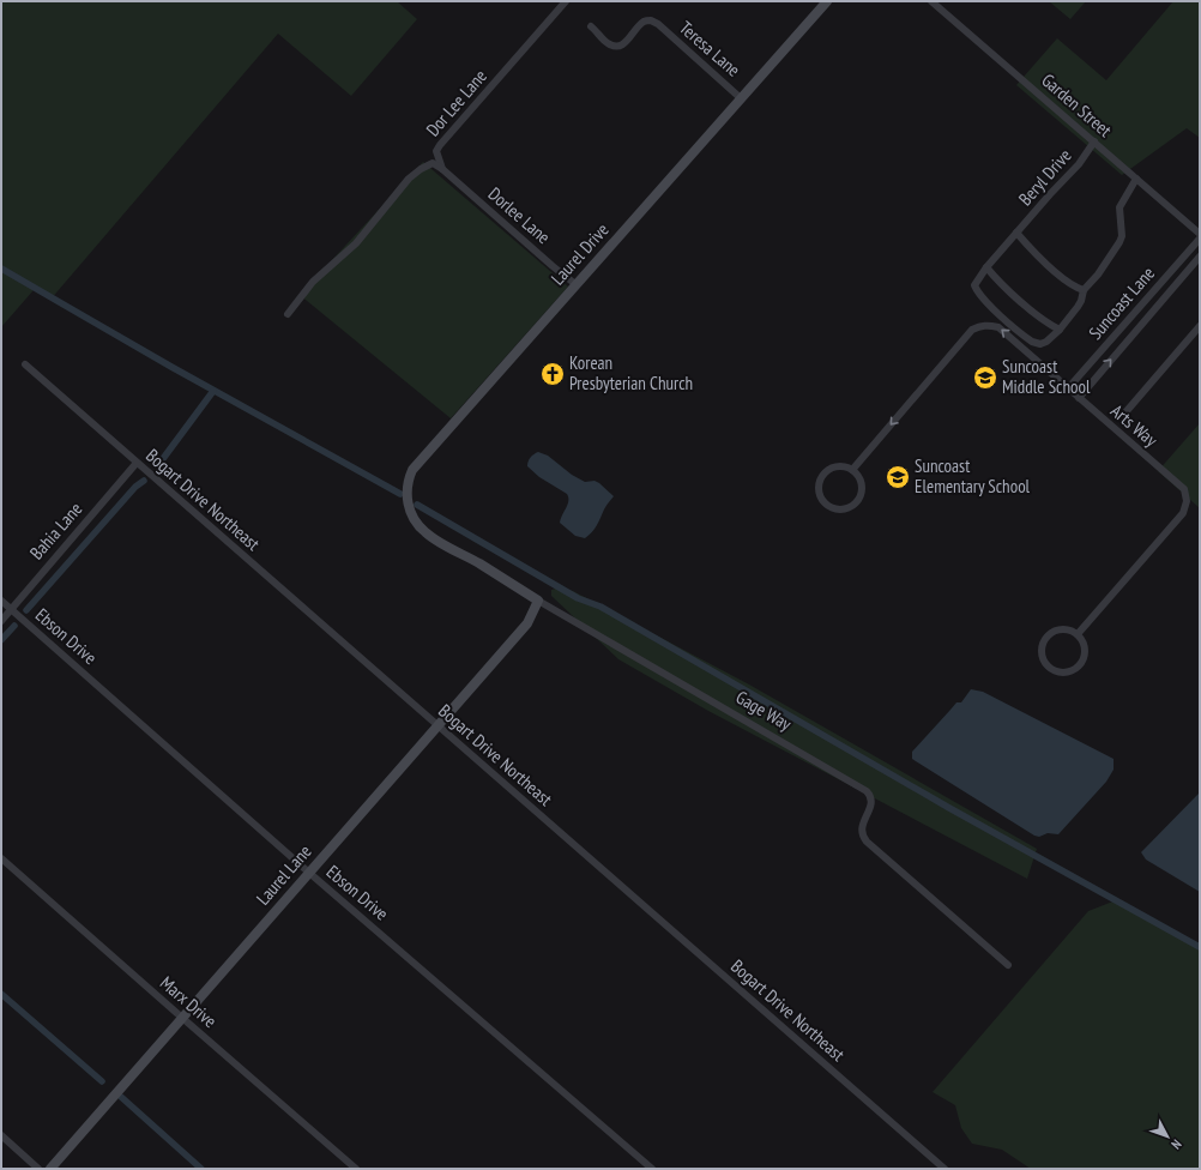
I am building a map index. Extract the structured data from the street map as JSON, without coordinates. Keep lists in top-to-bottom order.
{
  "streets": {
    "street": [
      "Teresa Lane",
      "Dor Lee Lane",
      "Garden Street",
      "Beryl Drive",
      "Dorlee Lane",
      "Laurel Drive",
      "Suncoast Lane",
      "Arts Way",
      "Bogart Drive Northeast",
      "Bahia Lane",
      "Ebson Drive",
      "Gage Way",
      "Laurel Lane",
      "Marx Drive"
    ]
  },
  "crossings": [
    ["Teresa Lane", "Laurel Drive"],
    ["Dor Lee Lane", "Dorlee Lane"],
    ["Garden Street", "Beryl Drive"],
    ["Dorlee Lane", "Laurel Drive"],
    ["Laurel Drive", "Gage Way"],
    ["Suncoast Lane", "Arts Way"],
    ["Bogart Drive Northeast", "Bahia Lane"],
    ["Bogart Drive Northeast", "Laurel Lane"],
    ["Bahia Lane", "Ebson Drive"],
    ["Ebson Drive", "Laurel Lane"],
    ["Gage Way", "Laurel Lane"],
    ["Laurel Lane", "Marx Drive"]
  ],
  "places": {
    "church": ["Korean Presbyterian Church"],
    "school or university": ["Suncoast Middle School", "Suncoast Elementary School"]
  },
  "north": "bottom right"
}
